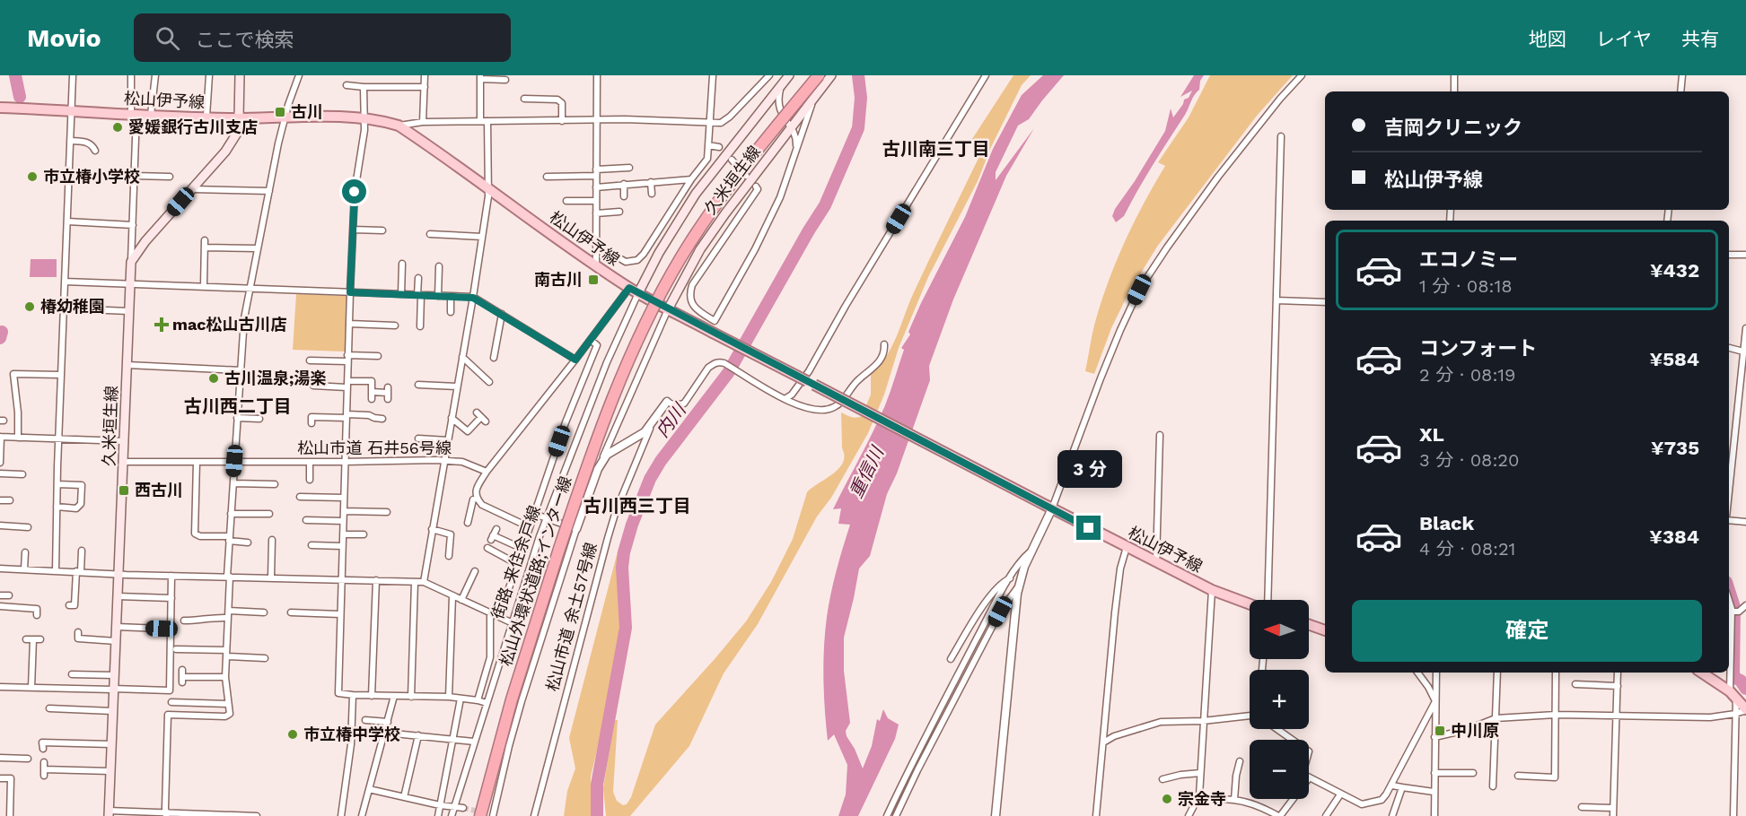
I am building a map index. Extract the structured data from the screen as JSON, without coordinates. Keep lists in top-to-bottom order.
{
  "streets": {
    "highway": ["松山外環状道路;インター線"],
    "main road": ["松山伊予線", "久米垣生線"],
    "street": ["松山市道 石井56号線", "街路 来住余戸線", "松山市道 余土57号線"]
  },
  "crossings": [
    ["松山伊予線", "久米垣生線"],
    ["松山伊予線", "街路 来住余戸線"],
    ["久米垣生線", "松山市道 石井56号線"],
    ["久米垣生線", "街路 来住余戸線"]
  ],
  "districts": ["古川南三丁目", "古川西二丁目", "古川西三丁目"],
  "water": ["内川", "重信川"],
  "places": {
    "transit": [
      "古川",
      "南古川",
      "西古川",
      "中川原"
    ],
    "other": [
      "愛媛銀行古川支店",
      "市立椿小学校",
      "椿幼稚園",
      "古川温泉;湯楽",
      "市立椿中学校",
      "宗金寺"
    ],
    "health": ["mac松山古川店"]
  },
  "north": "left",
  "page": {
    "header": "Movio",
    "search": "ここで検索",
    "nav": ["地図", "レイヤ", "共有"],
    "banner": ["吉岡クリニック", "松山伊予線"],
    "list": [
      {
        "name": "エコノミー",
        "note": "1 分 · 08:18",
        "value": "¥432"
      },
      {
        "name": "コンフォート",
        "note": "2 分 · 08:19",
        "value": "¥584"
      },
      {
        "name": "XL",
        "note": "3 分 · 08:20",
        "value": "¥735"
      },
      {
        "name": "Black",
        "note": "4 分 · 08:21",
        "value": "¥384"
      }
    ],
    "bubble": "3 分",
    "buttons": "確定",
    "map_buttons": ["+", "−"]
  }
}
